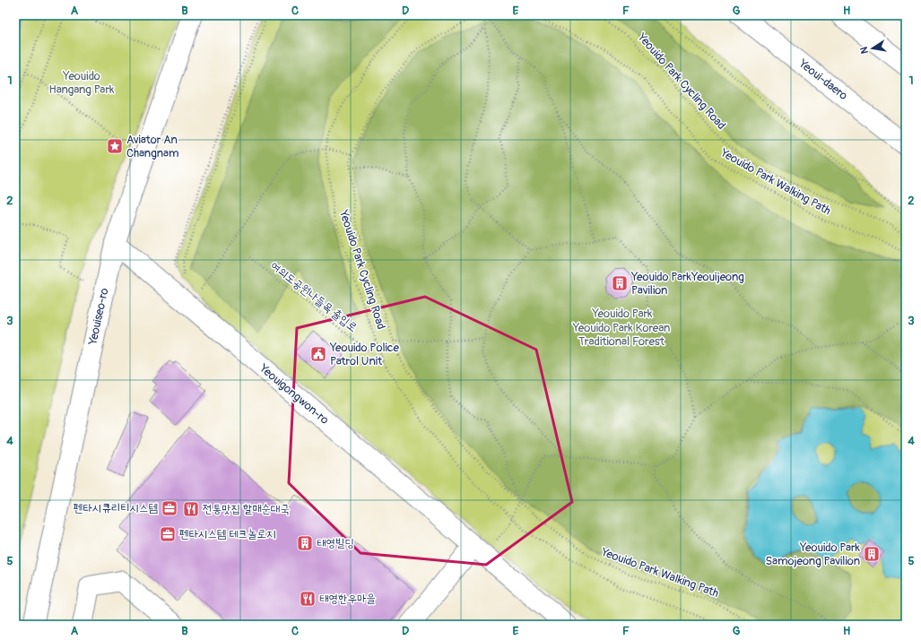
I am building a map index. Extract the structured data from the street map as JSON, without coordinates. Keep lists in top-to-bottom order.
{
  "streets": {
    "main road": ["Yeoui-daero", "Yeouiseo-ro", "Yeouigongwon-ro"],
    "path": ["Yeouido Park Cycling Road", "Yeouido Park Walking Path", "여의도공원나들목 출입로"]
  },
  "crossings": [
    ["Yeouido Park Cycling Road", "여의도공원나들목 출입로"],
    ["Yeouiseo-ro", "Yeouigongwon-ro"]
  ],
  "parks": ["Yeouido Hangang Park", "Yeouido Park", "Yeouido Park Korean Traditional Forest"],
  "places": {
    "place": ["Aviator An Changnam"],
    "building": ["Yeouido ParkYeouijeong Pavilion", "태영빌딩", "Yeouido Park Samojeong Pavilion"],
    "public building": ["Yeouido Police Patrol Unit"],
    "office": ["펜타시큐리티시스템", "펜타시스템 테크놀로지"],
    "restaurant": ["전통맛집 할매순대국", "태영한우마을"]
  },
  "north": "left",
  "grid": {
    "columns": [
      "A",
      "B",
      "C",
      "D",
      "E",
      "F",
      "G",
      "H"
    ],
    "rows": [
      "1",
      "2",
      "3",
      "4",
      "5"
    ]
  }
}
